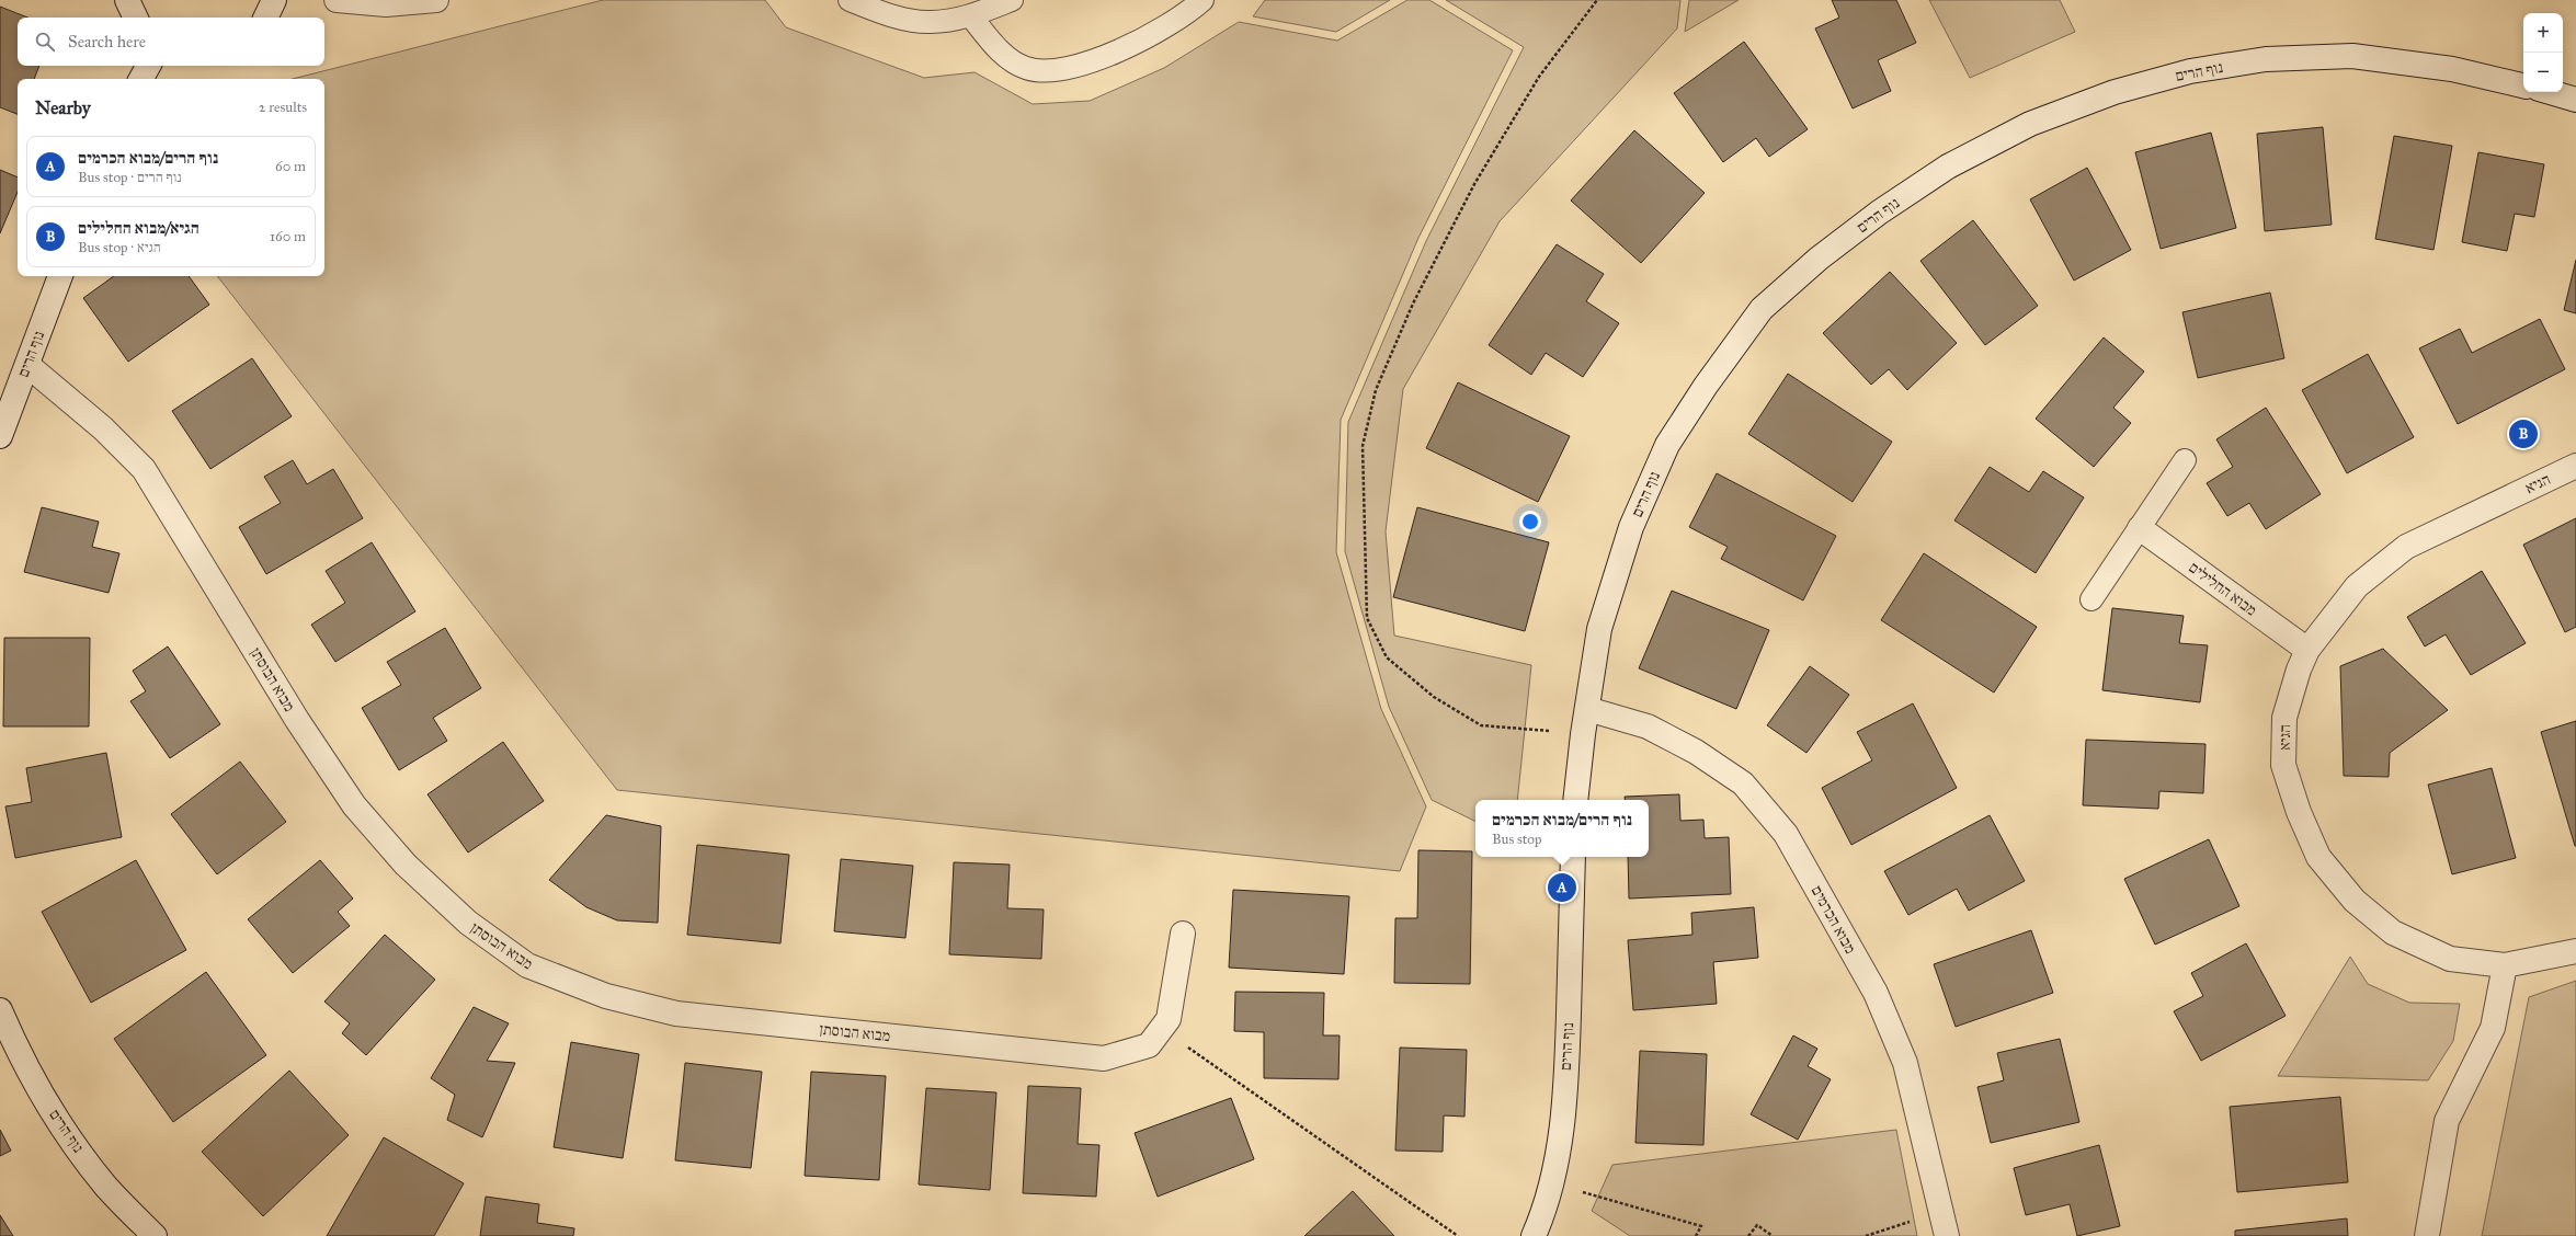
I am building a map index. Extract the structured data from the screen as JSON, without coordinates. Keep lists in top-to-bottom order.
{
  "streets": {
    "street": [
      "נוף הרים",
      "הגיא",
      "מבוא החלילים",
      "מבוא הבוסתן",
      "מבוא הכרמים"
    ]
  },
  "crossings": [
    ["נוף הרים", "מבוא הבוסתן"],
    ["נוף הרים", "מבוא הכרמים"],
    ["הגיא", "מבוא החלילים"]
  ],
  "page": {
    "map_buttons": ["+", "−"],
    "search": "Search here",
    "heading": ["Nearby", "2 results"],
    "list": [
      {
        "mark": "A",
        "name": "נוף הרים/מבוא הכרמים",
        "note": "Bus stop · נוף הרים",
        "value": "60 m"
      },
      {
        "mark": "B",
        "name": "הגיא/מבוא החלילים",
        "note": "Bus stop · הגיא",
        "value": "160 m"
      }
    ],
    "pins": ["B", "A"],
    "popup": ["נוף הרים/מבוא הכרמים", "Bus stop"]
  }
}
